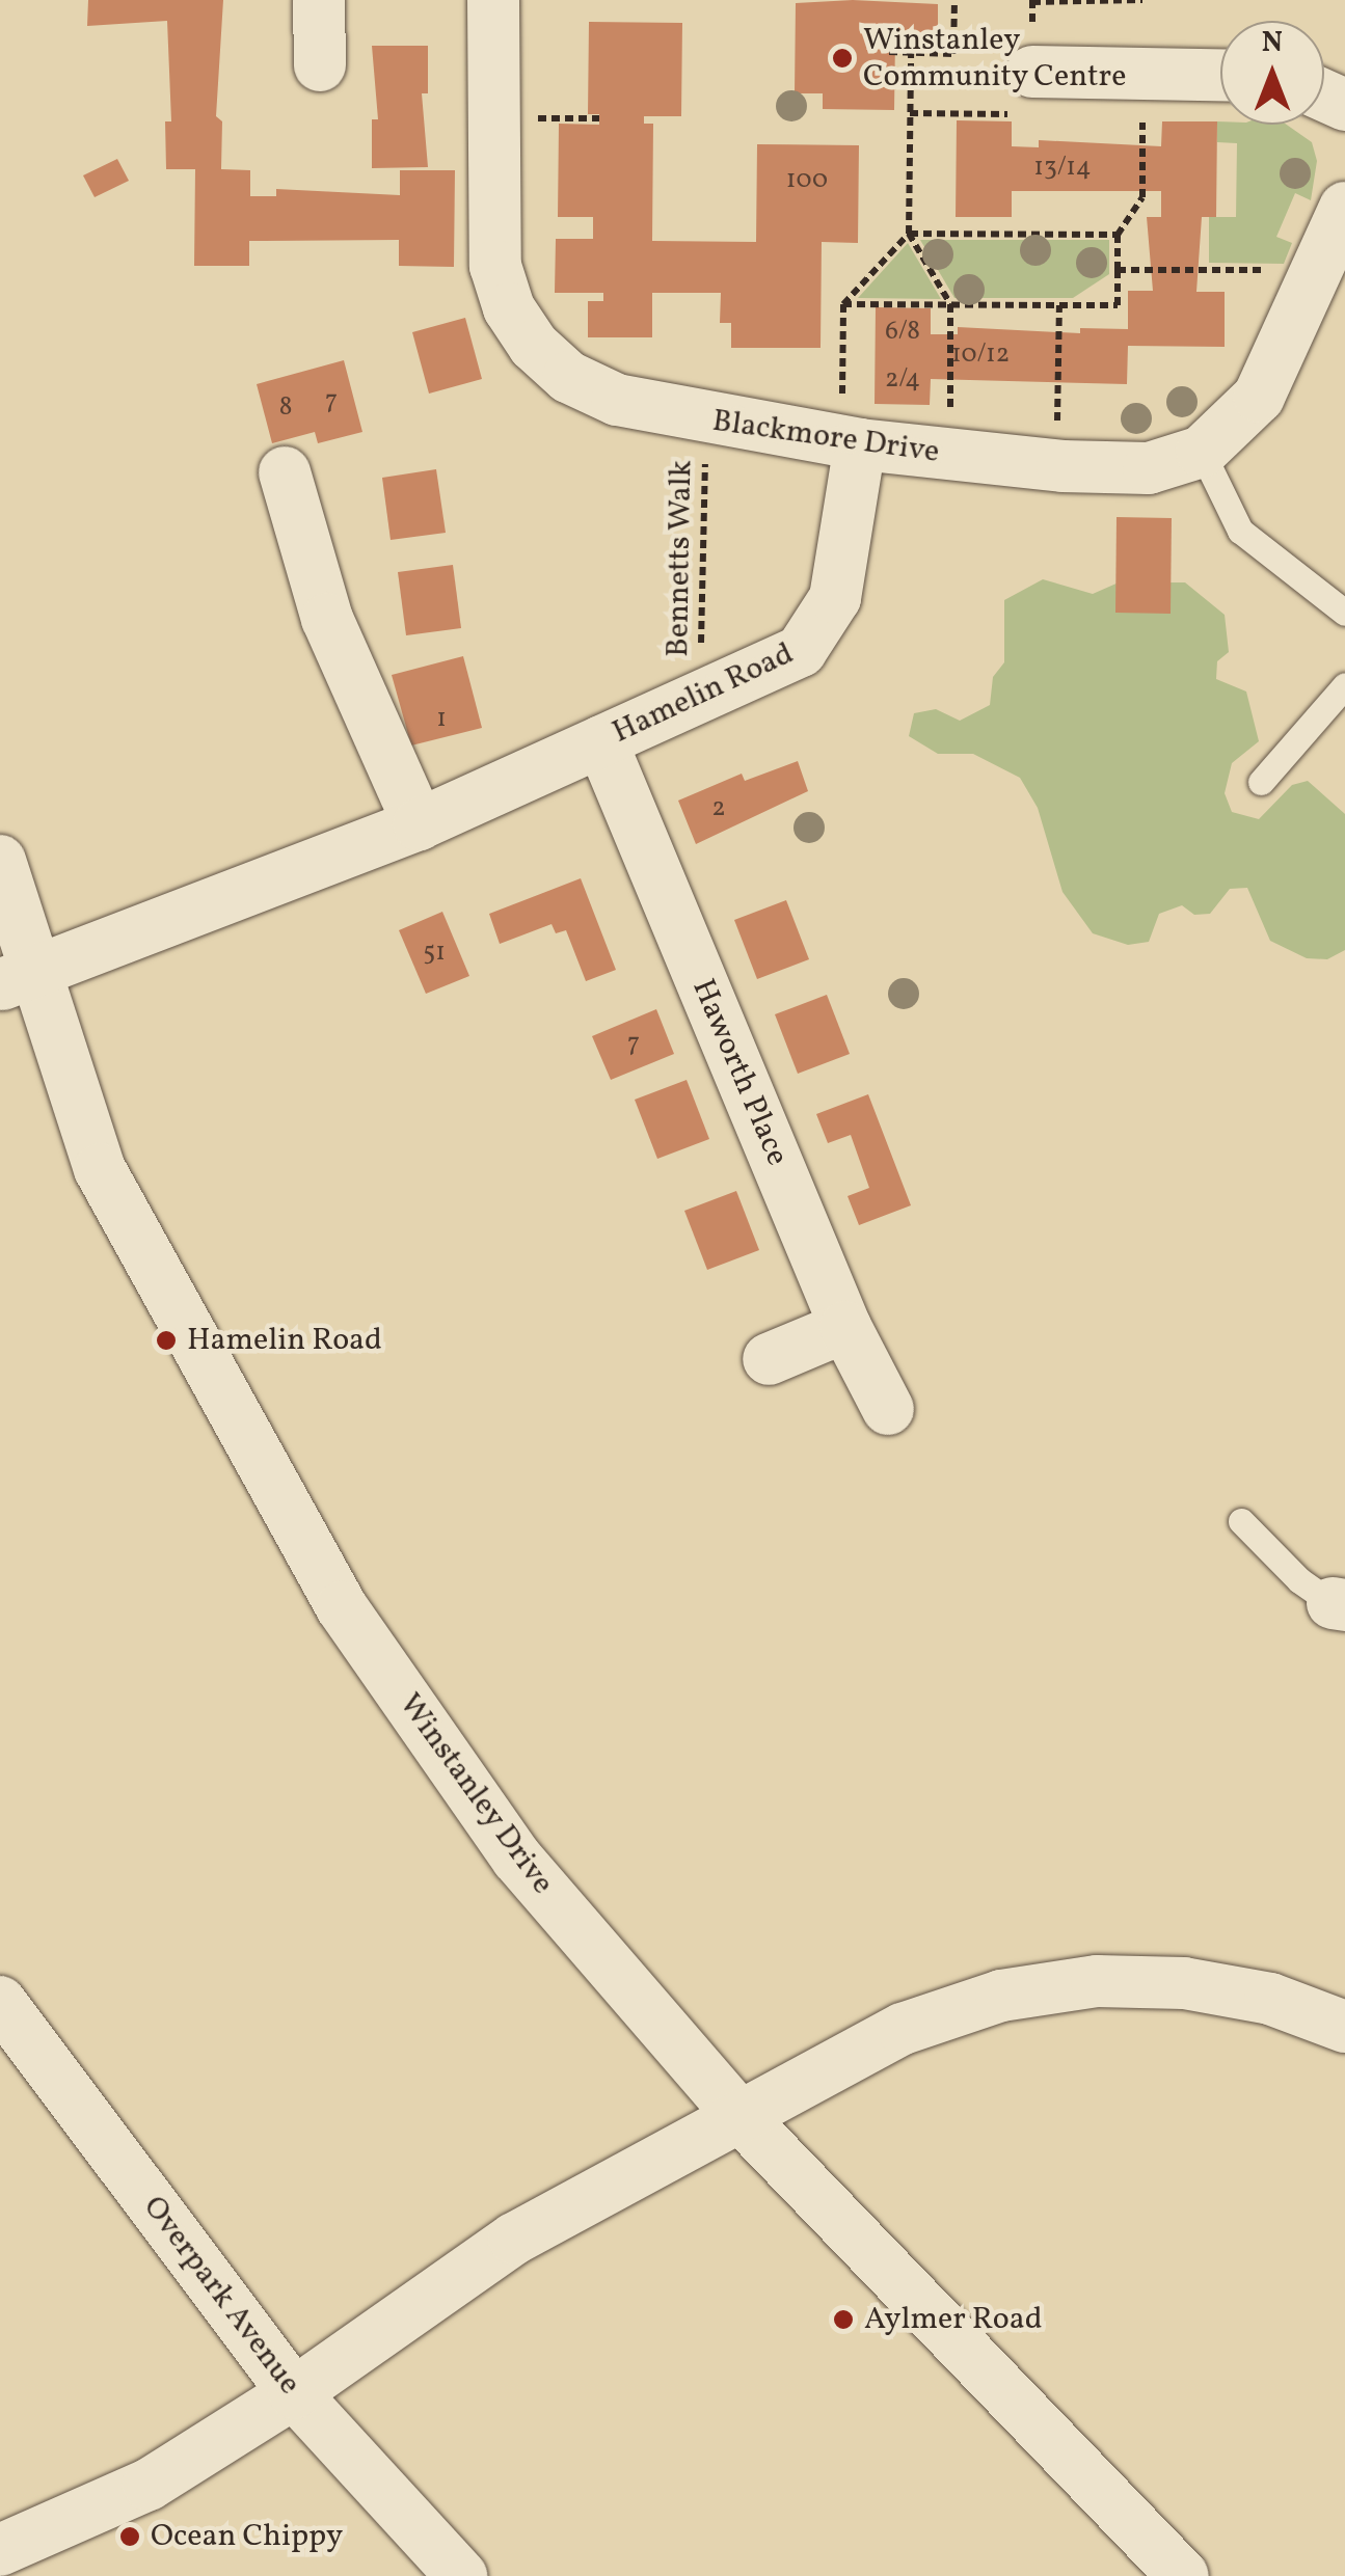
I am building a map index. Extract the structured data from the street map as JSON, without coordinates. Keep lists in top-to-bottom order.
{
  "streets": {
    "street": [
      "Blackmore Drive",
      "Hamelin Road",
      "Haworth Place",
      "Winstanley Drive",
      "Overpark Avenue"
    ],
    "path": ["Bennetts Walk"]
  },
  "crossings": [
    ["Blackmore Drive", "Bennetts Walk"],
    ["Blackmore Drive", "Hamelin Road"],
    ["Bennetts Walk", "Hamelin Road"],
    ["Hamelin Road", "Haworth Place"],
    ["Hamelin Road", "Winstanley Drive"]
  ],
  "places": [
    "Winstanley Community Centre",
    "Hamelin Road",
    "Aylmer Road",
    "Ocean Chippy"
  ],
  "house_numbers": [
    "13/14",
    "100",
    "6/8",
    "10/12",
    "2/4",
    "7",
    "8",
    "1",
    "2",
    "51",
    "7"
  ],
  "north": "top"
}
